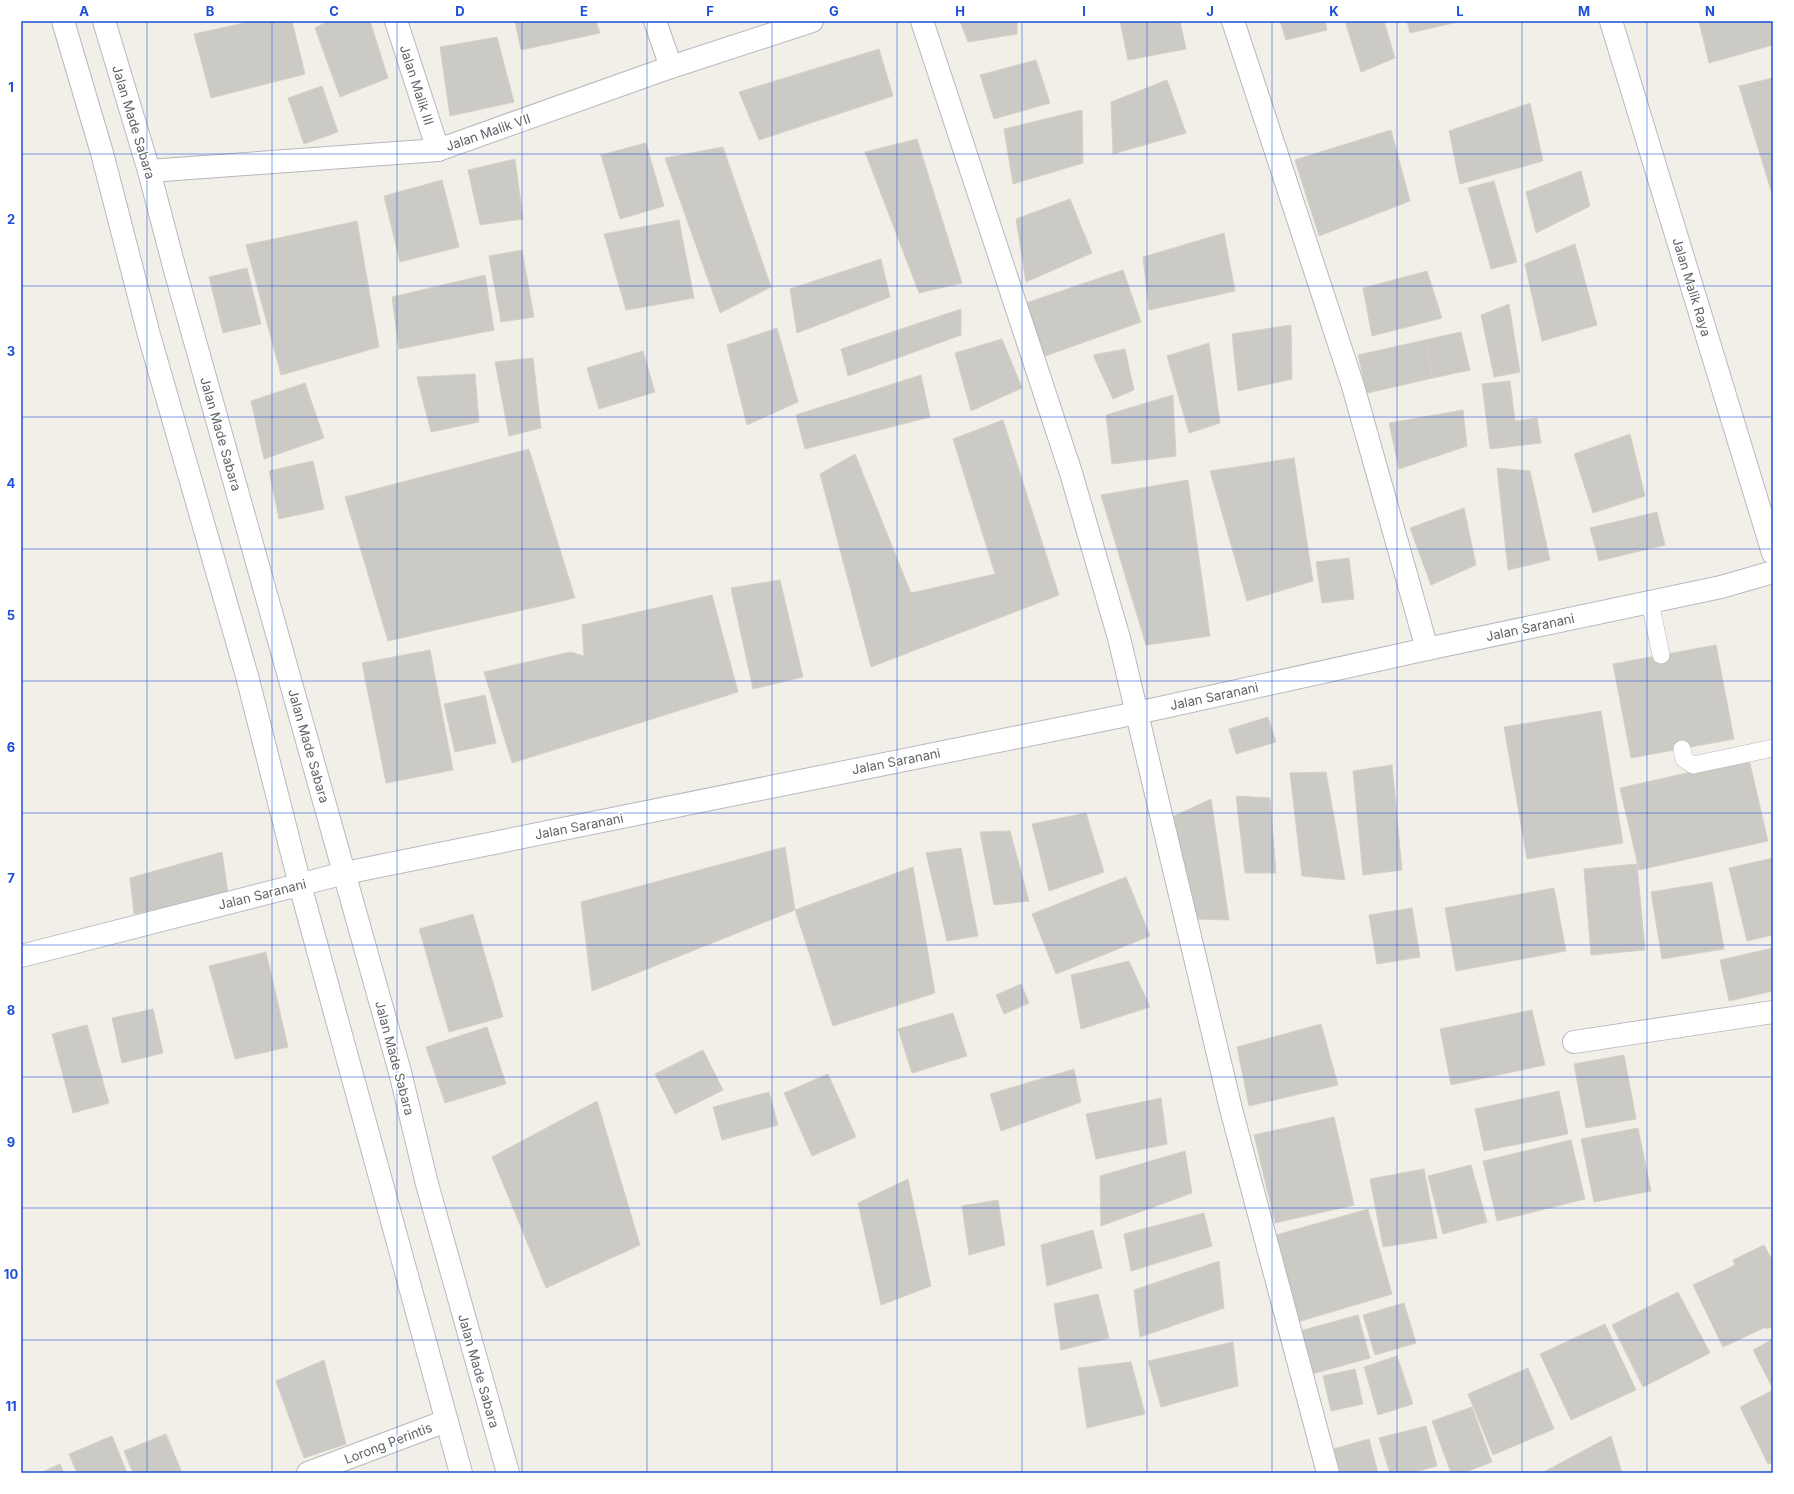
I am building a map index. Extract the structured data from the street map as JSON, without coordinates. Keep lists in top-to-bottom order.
{
  "streets": {
    "street": [
      "Jalan Malik III",
      "Jalan Made Sabara",
      "Jalan Malik VII",
      "Jalan Malik Raya",
      "Jalan Saranani",
      "Lorong Perintis"
    ]
  },
  "crossings": [
    ["Jalan Malik III", "Jalan Malik VII"],
    ["Jalan Made Sabara", "Jalan Malik VII"],
    ["Jalan Made Sabara", "Jalan Saranani"]
  ],
  "grid": {
    "columns": [
      "A",
      "B",
      "C",
      "D",
      "E",
      "F",
      "G",
      "H",
      "I",
      "J",
      "K",
      "L",
      "M",
      "N"
    ],
    "rows": [
      "1",
      "2",
      "3",
      "4",
      "5",
      "6",
      "7",
      "8",
      "9",
      "10",
      "11"
    ]
  }
}
